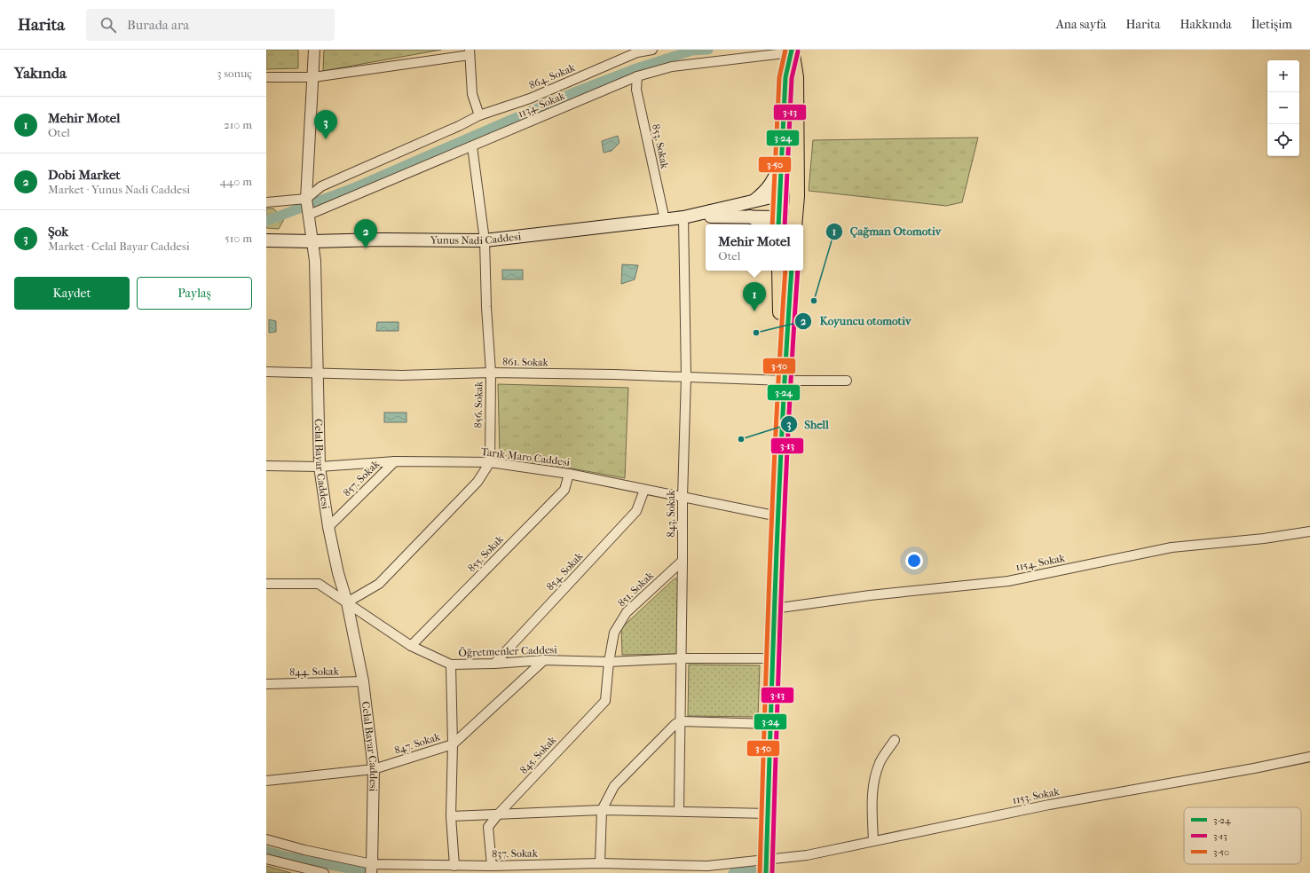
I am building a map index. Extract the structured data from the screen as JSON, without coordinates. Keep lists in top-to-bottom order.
{
  "streets": {
    "main road": ["Yunus Nadi Caddesi"],
    "street": [
      "864. Sokak",
      "1134. Sokak",
      "853. Sokak",
      "861. Sokak",
      "856. Sokak",
      "Tarık Maro Caddesi",
      "Celal Bayar Caddesi",
      "857. Sokak",
      "843. Sokak",
      "855. Sokak",
      "1154. Sokak",
      "854. Sokak",
      "851. Sokak",
      "Öğretmenler Caddesi",
      "844. Sokak",
      "847. Sokak",
      "845. Sokak",
      "1153. Sokak",
      "837. Sokak"
    ]
  },
  "crossings": [
    ["864. Sokak", "Celal Bayar Caddesi"],
    ["1134. Sokak", "853. Sokak"],
    ["1134. Sokak", "856. Sokak"],
    ["1134. Sokak", "Celal Bayar Caddesi"],
    ["853. Sokak", "Yunus Nadi Caddesi"],
    ["Yunus Nadi Caddesi", "856. Sokak"],
    ["Yunus Nadi Caddesi", "Celal Bayar Caddesi"],
    ["Yunus Nadi Caddesi", "843. Sokak"],
    ["861. Sokak", "856. Sokak"],
    ["861. Sokak", "Celal Bayar Caddesi"],
    ["861. Sokak", "843. Sokak"],
    ["856. Sokak", "Tarık Maro Caddesi"],
    ["Tarık Maro Caddesi", "Celal Bayar Caddesi"],
    ["Tarık Maro Caddesi", "857. Sokak"],
    ["Tarık Maro Caddesi", "843. Sokak"],
    ["Tarık Maro Caddesi", "855. Sokak"],
    ["Tarık Maro Caddesi", "854. Sokak"],
    ["Celal Bayar Caddesi", "857. Sokak"],
    ["Celal Bayar Caddesi", "Öğretmenler Caddesi"],
    ["Celal Bayar Caddesi", "844. Sokak"],
    ["Celal Bayar Caddesi", "847. Sokak"],
    ["Celal Bayar Caddesi", "837. Sokak"],
    ["843. Sokak", "851. Sokak"],
    ["843. Sokak", "Öğretmenler Caddesi"],
    ["855. Sokak", "Öğretmenler Caddesi"],
    ["854. Sokak", "Öğretmenler Caddesi"],
    ["851. Sokak", "Öğretmenler Caddesi"],
    ["851. Sokak", "845. Sokak"],
    ["Öğretmenler Caddesi", "847. Sokak"],
    ["Öğretmenler Caddesi", "845. Sokak"],
    ["845. Sokak", "837. Sokak"],
    ["1153. Sokak", "837. Sokak"]
  ],
  "places": ["Çağman Otomotiv", "Koyuncu otomotiv", "Shell"],
  "lines": ["transit line 3-24", "transit line 3-50", "transit line 3-13"],
  "legend": ["3-24", "3-13", "3-50"],
  "page": {
    "header": "Harita",
    "search": "Burada ara",
    "nav": [
      "Ana sayfa",
      "Harita",
      "Hakkında",
      "İletişim"
    ],
    "heading": ["Yakında", "3 sonuç"],
    "map_buttons": ["+", "−"],
    "list": [
      {
        "mark": "1",
        "name": "Mehir Motel",
        "note": "Otel",
        "value": "210 m"
      },
      {
        "mark": "2",
        "name": "Dobi Market",
        "note": "Market · Yunus Nadi Caddesi",
        "value": "440 m"
      },
      {
        "mark": "3",
        "name": "Şok",
        "note": "Market · Celal Bayar Caddesi",
        "value": "510 m"
      }
    ],
    "pins": ["3", "2", "1"],
    "popup": ["Mehir Motel", "Otel"],
    "buttons": ["Kaydet", "Paylaş"]
  }
}
